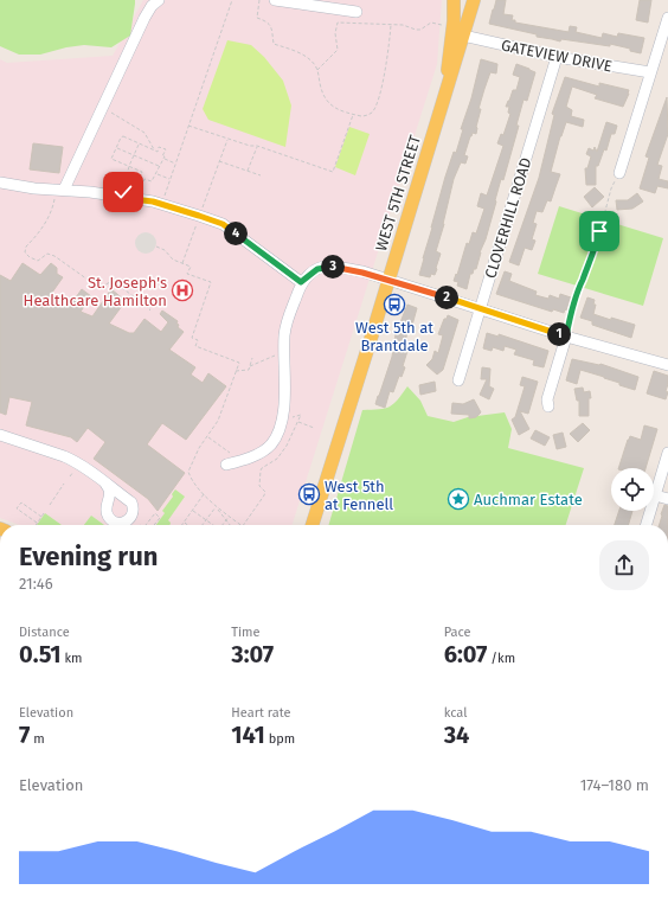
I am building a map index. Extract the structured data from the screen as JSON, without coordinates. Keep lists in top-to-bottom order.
{
  "streets": {
    "main road": ["WEST 5TH STREET"],
    "street": ["GATEVIEW DRIVE", "CLOVERHILL ROAD"]
  },
  "crossings": [
    ["GATEVIEW DRIVE", "WEST 5TH STREET"],
    ["GATEVIEW DRIVE", "CLOVERHILL ROAD"]
  ],
  "places": {
    "hospital": ["St. Joseph's Healthcare Hamilton"],
    "bus stop": ["West 5th at Brantdale", "West 5th at Fennell"],
    "place": ["Auchmar Estate"]
  },
  "page": {
    "pins": [
      "4",
      "3",
      "2",
      "1"
    ],
    "heading": ["Evening run", "21:46"],
    "stats": [
      ["Distance", "0.51 km"],
      ["Time", "3:07"],
      ["Pace", "6:07 /km"],
      ["Elevation", "7 m"],
      ["Heart rate", "141 bpm"],
      ["kcal", "34"]
    ],
    "chart": ["Elevation", "174–180 m"]
  }
}
